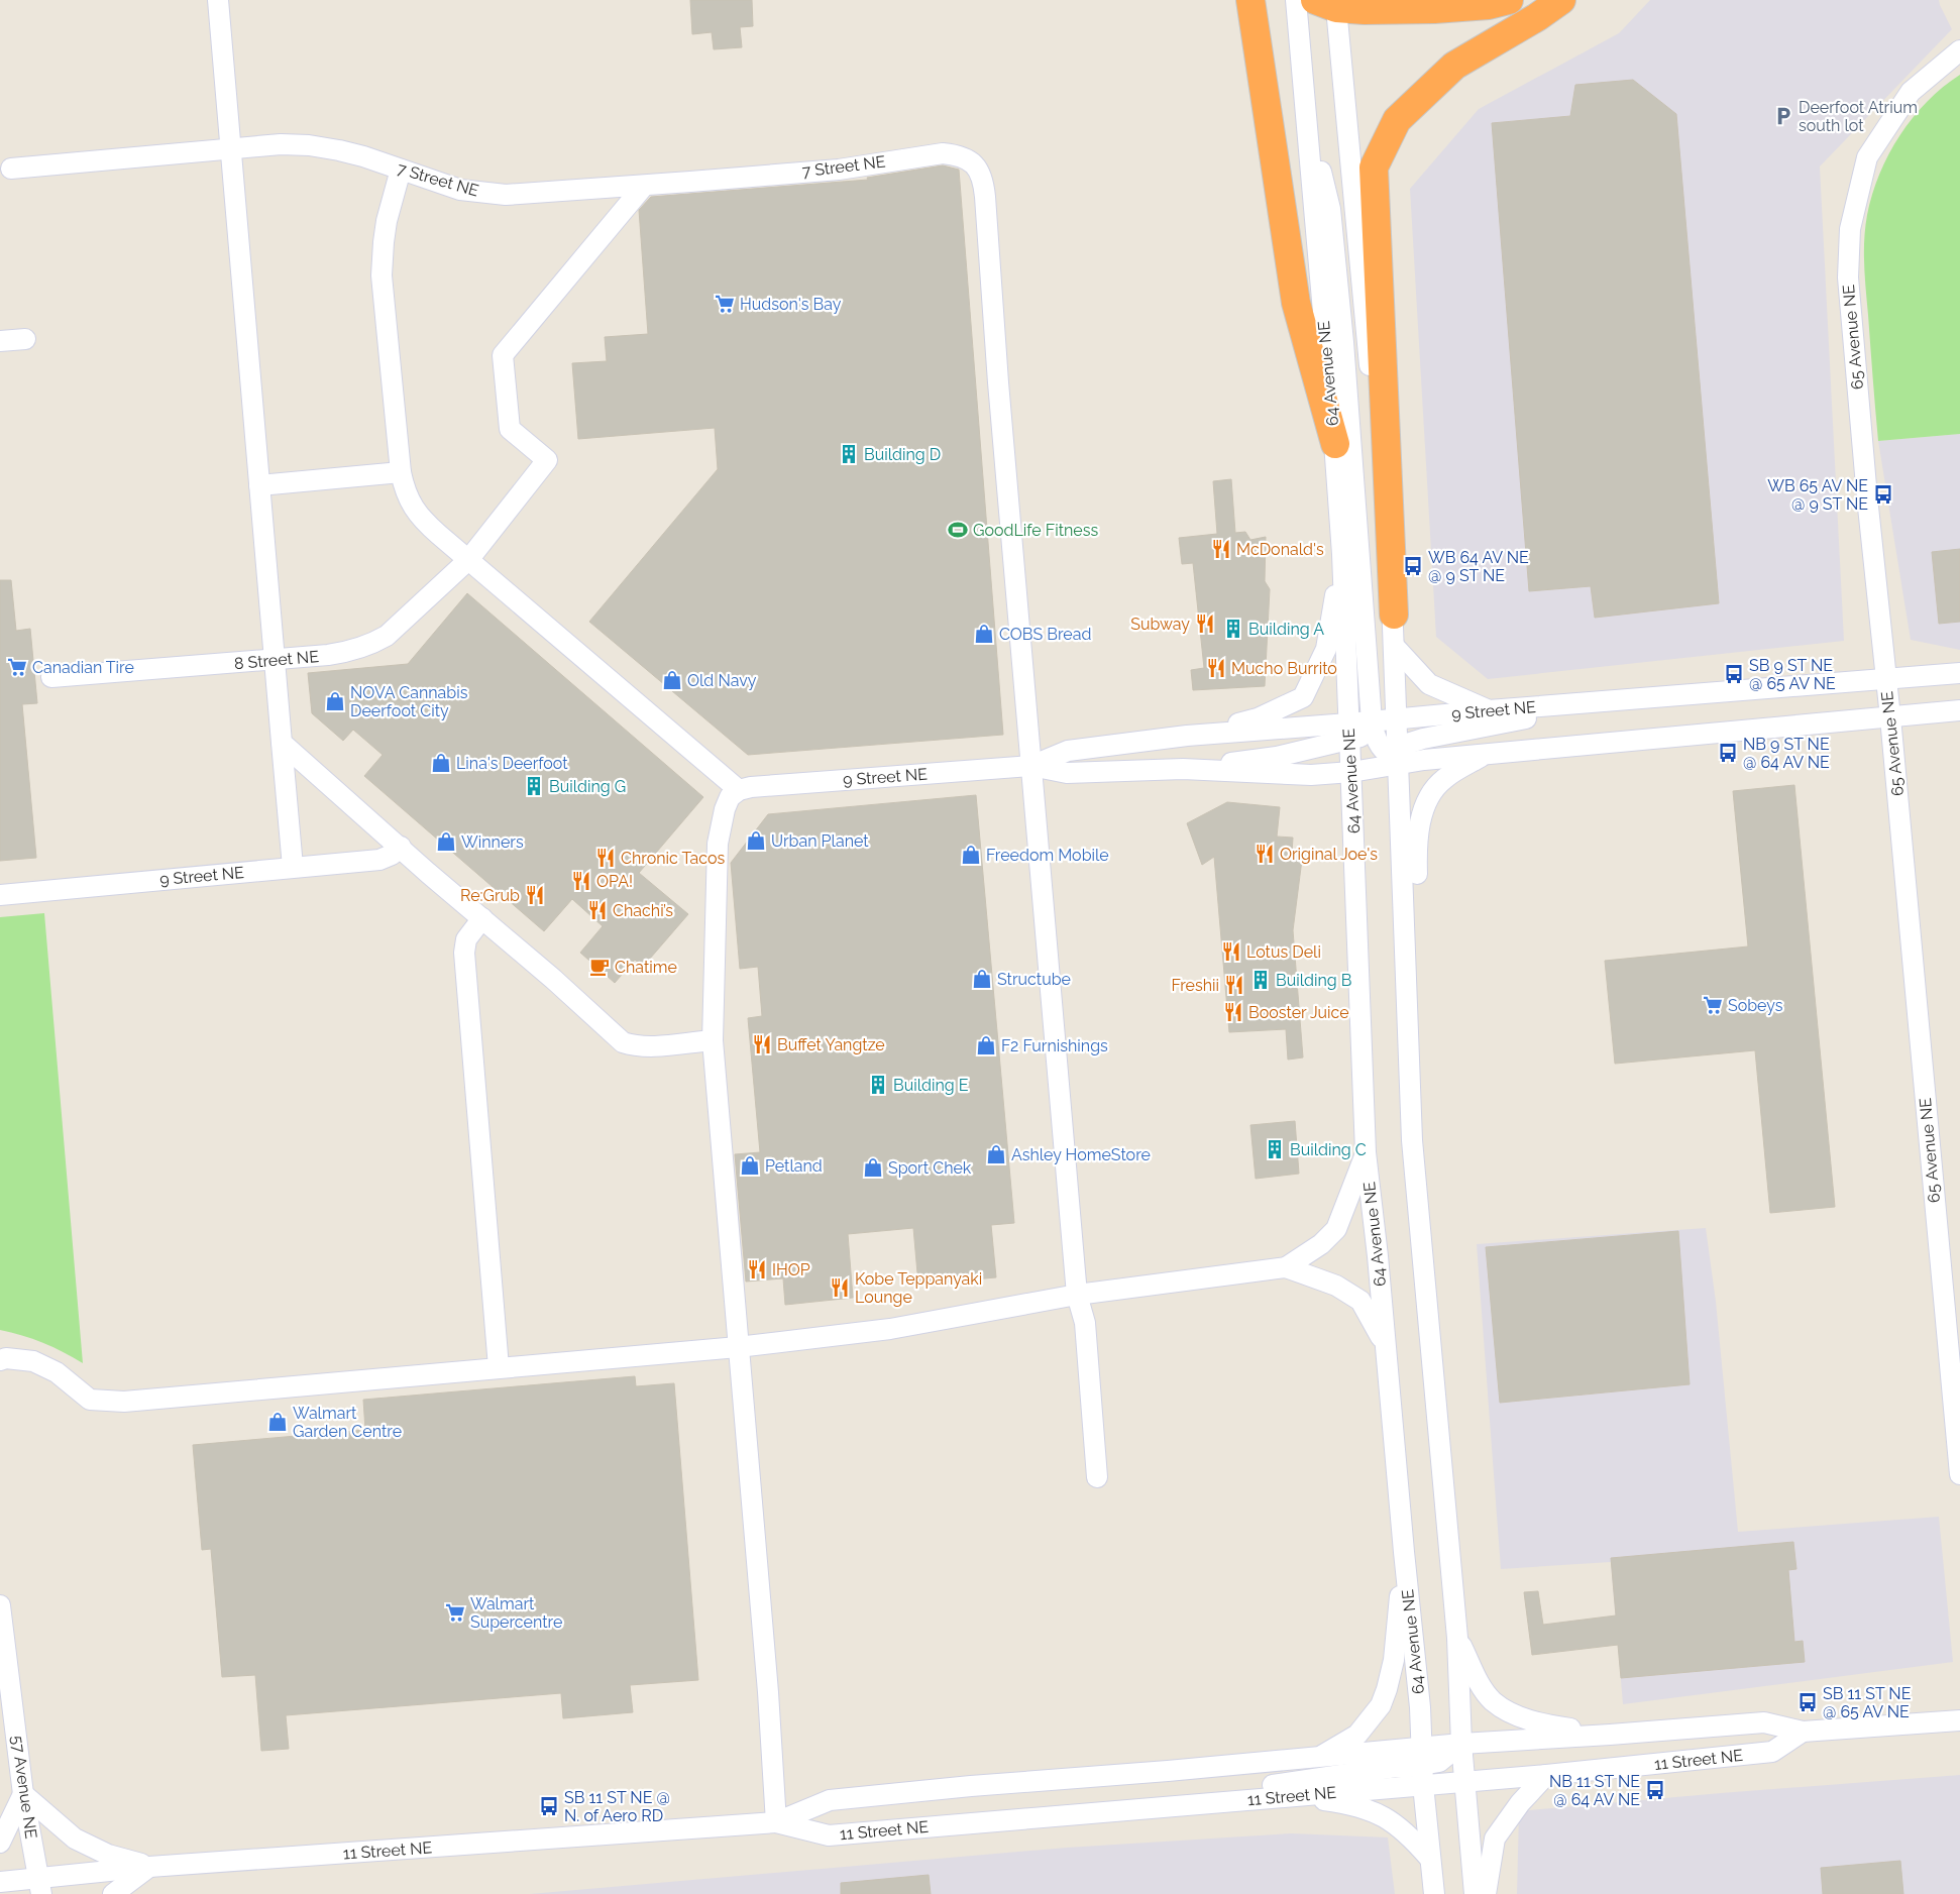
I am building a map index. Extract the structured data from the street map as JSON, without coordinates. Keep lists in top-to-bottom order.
{
  "streets": {
    "street": [
      "7 Street NE",
      "65 Avenue NE",
      "64 Avenue NE",
      "8 Street NE",
      "9 Street NE",
      "11 Street NE",
      "57 Avenue NE"
    ]
  },
  "crossings": [
    ["7 Street NE", "8 Street NE"],
    ["7 Street NE", "9 Street NE"],
    ["65 Avenue NE", "9 Street NE"],
    ["64 Avenue NE", "9 Street NE"],
    ["64 Avenue NE", "11 Street NE"],
    ["11 Street NE", "57 Avenue NE"]
  ],
  "places": {
    "parking": ["Deerfoot Atrium south lot"],
    "supermarket": [
      "Hudson's Bay",
      "Canadian Tire",
      "Sobeys",
      "Walmart Supercentre"
    ],
    "building": [
      "Building D",
      "Building A",
      "Building G",
      "Building B",
      "Building E",
      "Building C"
    ],
    "bus stop": [
      "WB 65 AV NE @ 9 ST NE",
      "WB 64 AV NE @ 9 ST NE",
      "SB 9 ST NE @ 65 AV NE",
      "NB 9 ST NE @ 64 AV NE",
      "SB 11 ST NE @ 65 AV NE",
      "NB 11 ST NE @ 64 AV NE",
      "SB 11 ST NE @ N. of Aero RD"
    ],
    "sports": ["GoodLife Fitness"],
    "restaurant": [
      "McDonald's",
      "Subway",
      "Mucho Burrito",
      "Original Joe's",
      "Chronic Tacos",
      "OPA!",
      "Re:Grub",
      "Chachi’s",
      "Lotus Deli",
      "Freshii",
      "Booster Juice",
      "Buffet Yangtze",
      "IHOP",
      "Kobe Teppanyaki Lounge"
    ],
    "shop": [
      "COBS Bread",
      "Old Navy",
      "NOVA Cannabis Deerfoot City",
      "Lina's Deerfoot",
      "Urban Planet",
      "Winners",
      "Freedom Mobile",
      "Structube",
      "F2 Furnishings",
      "Ashley HomeStore",
      "Petland",
      "Sport Chek",
      "Walmart Garden Centre"
    ],
    "cafe": ["Chatime"]
  }
}
